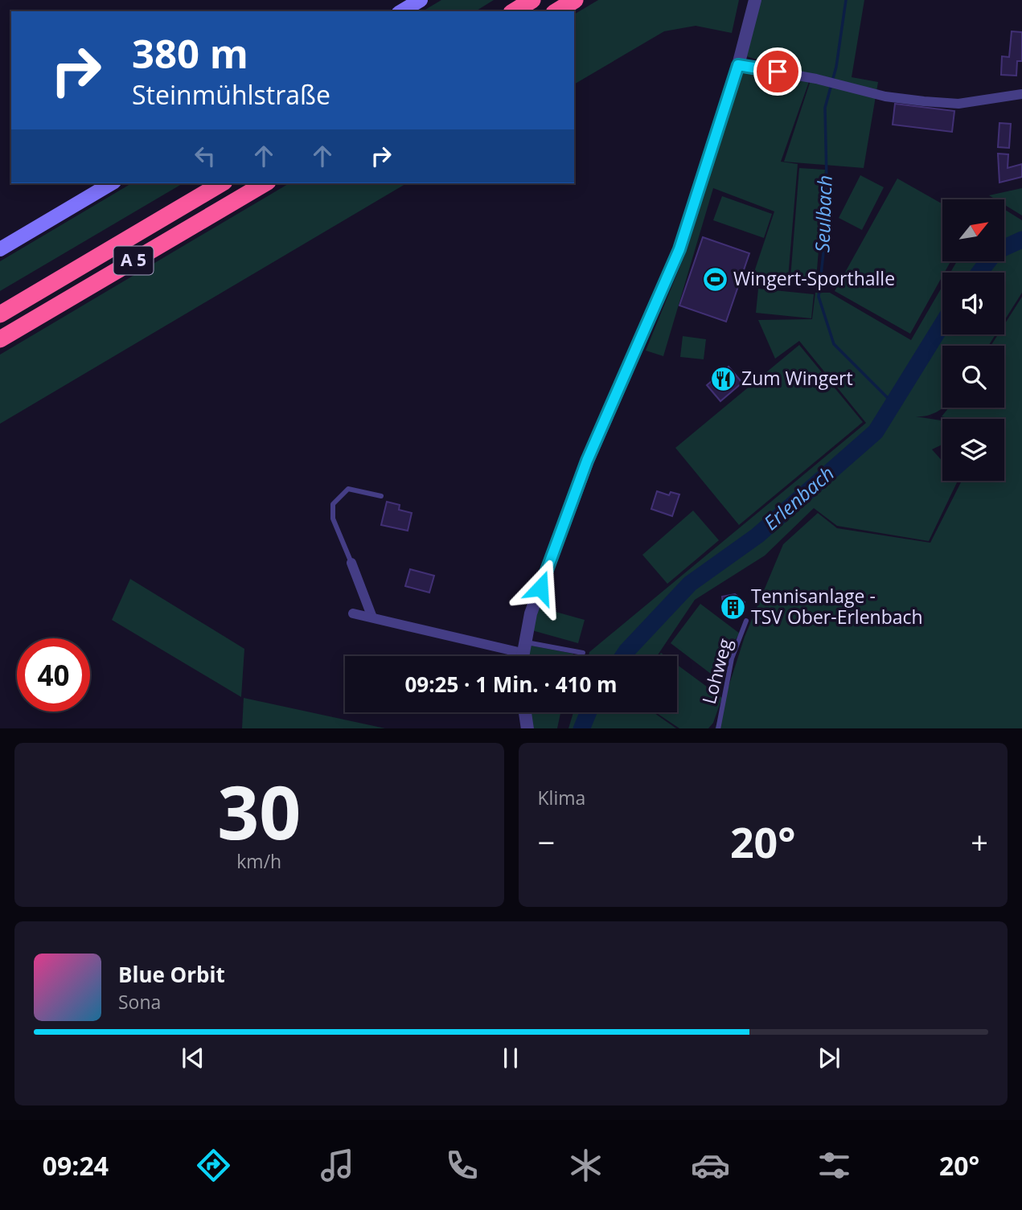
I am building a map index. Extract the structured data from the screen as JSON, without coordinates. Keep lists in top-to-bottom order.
{
  "streets": {
    "highway": ["A 5"],
    "lane": ["Lohweg"]
  },
  "water": ["Seulbach", "Erlenbach"],
  "places": {
    "sports": ["Wingert-Sporthalle"],
    "restaurant": ["Zum Wingert"],
    "building": ["Tennisanlage - TSV Ober-Erlenbach"]
  },
  "north": "top right",
  "page": {
    "turn": ["380 m", "Steinmühlstraße"],
    "limit": "40",
    "trip": "09:25 · 1 Min. · 410 m",
    "tile": [
      ["30", "km/h"],
      "Klima"
    ],
    "heat": ["−", "20°", "+"],
    "song": ["Blue Orbit", "Sona"],
    "tabs": ["09:24", "20°"]
  }
}
